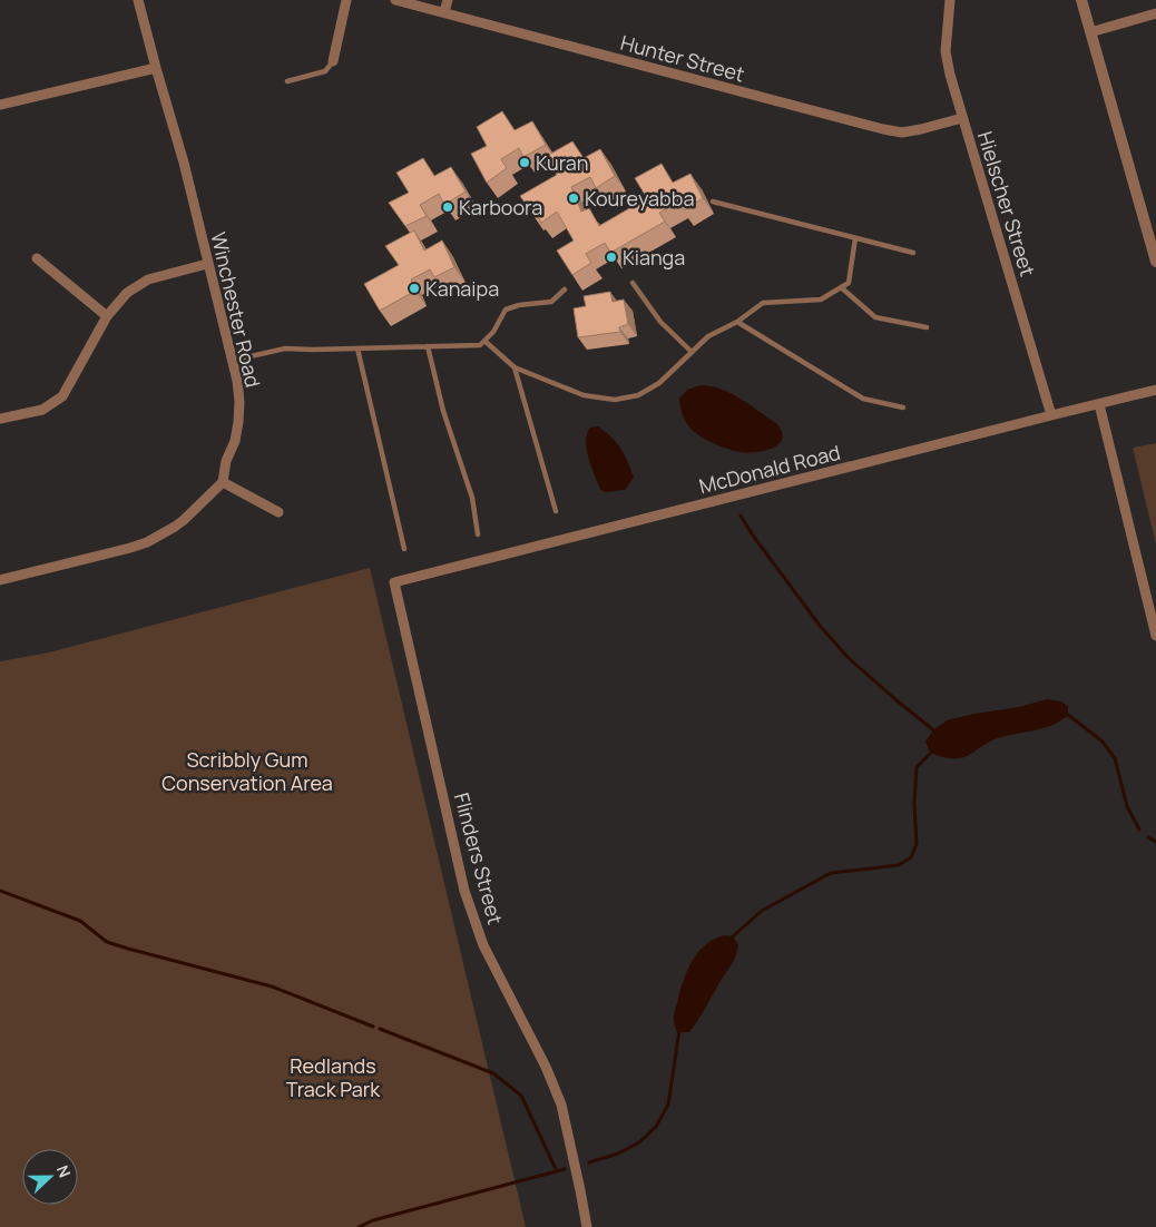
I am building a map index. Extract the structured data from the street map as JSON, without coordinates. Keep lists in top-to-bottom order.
{
  "streets": {
    "street": [
      "Hunter Street",
      "Hielscher Street",
      "Winchester Road",
      "McDonald Road",
      "Flinders Street"
    ]
  },
  "crossings": [
    ["Hunter Street", "Hielscher Street"],
    ["Hielscher Street", "McDonald Road"],
    ["McDonald Road", "Flinders Street"]
  ],
  "parks": ["Scribbly Gum Conservation Area", "Redlands Track Park"],
  "places": [
    "Kuran",
    "Koureyabba",
    "Karboora",
    "Kianga",
    "Kanaipa"
  ],
  "north": "right"
}
